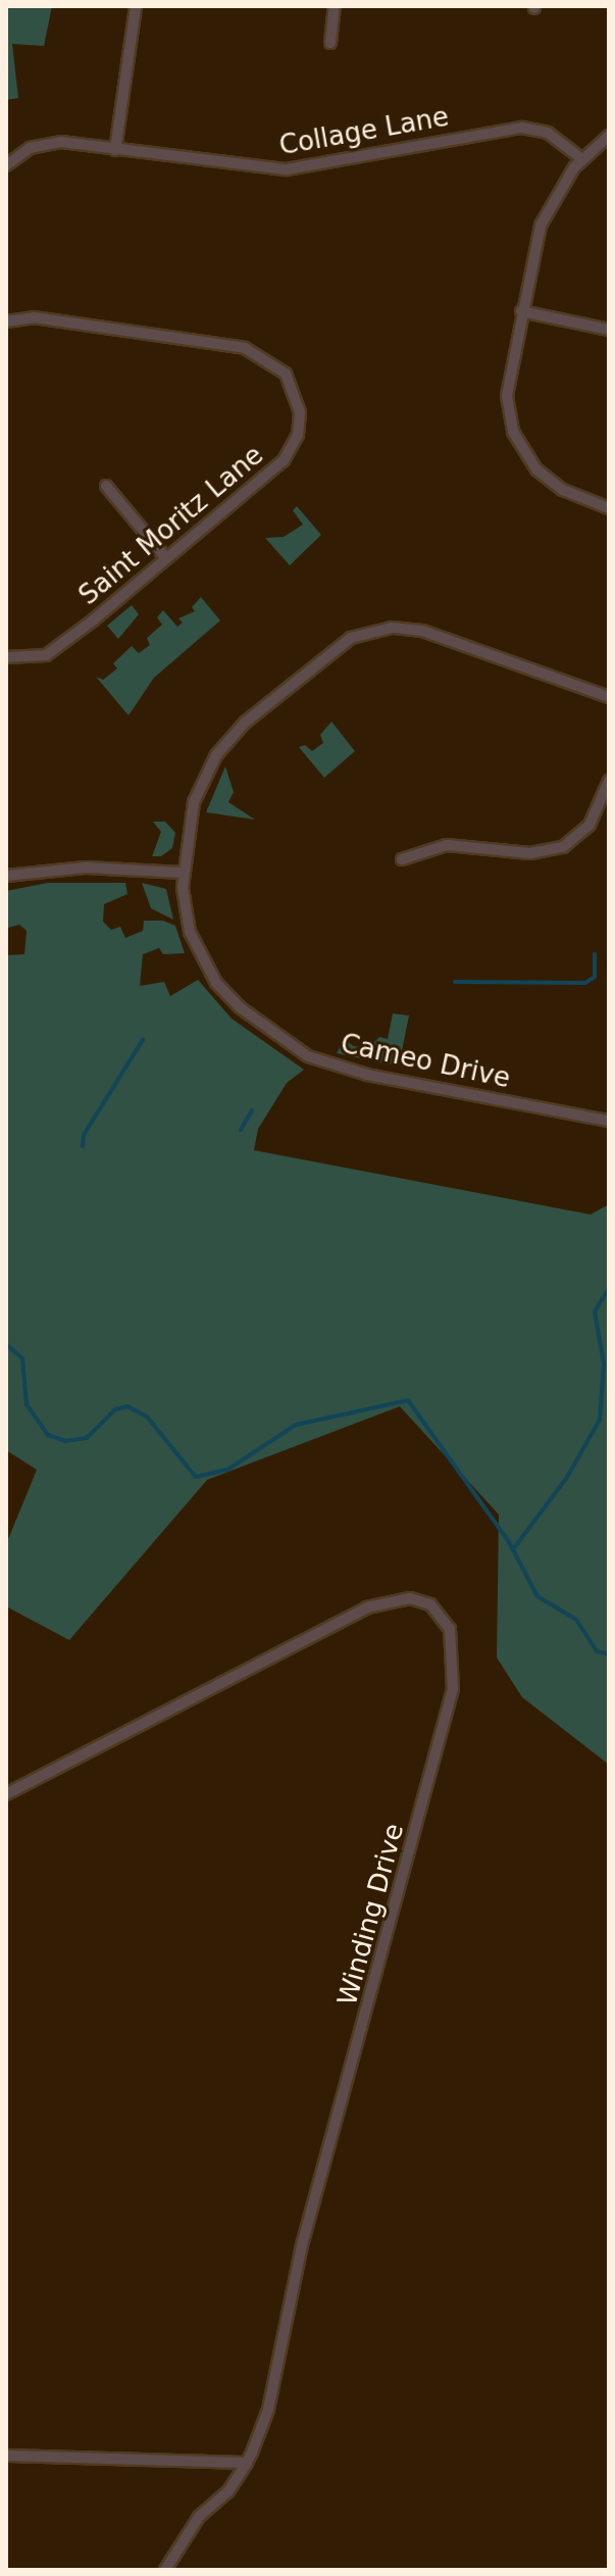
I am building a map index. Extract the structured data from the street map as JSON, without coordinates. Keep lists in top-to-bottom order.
{
  "streets": {
    "street": [
      "Collage Lane",
      "Saint Moritz Lane",
      "Cameo Drive",
      "Winding Drive"
    ]
  }
}
